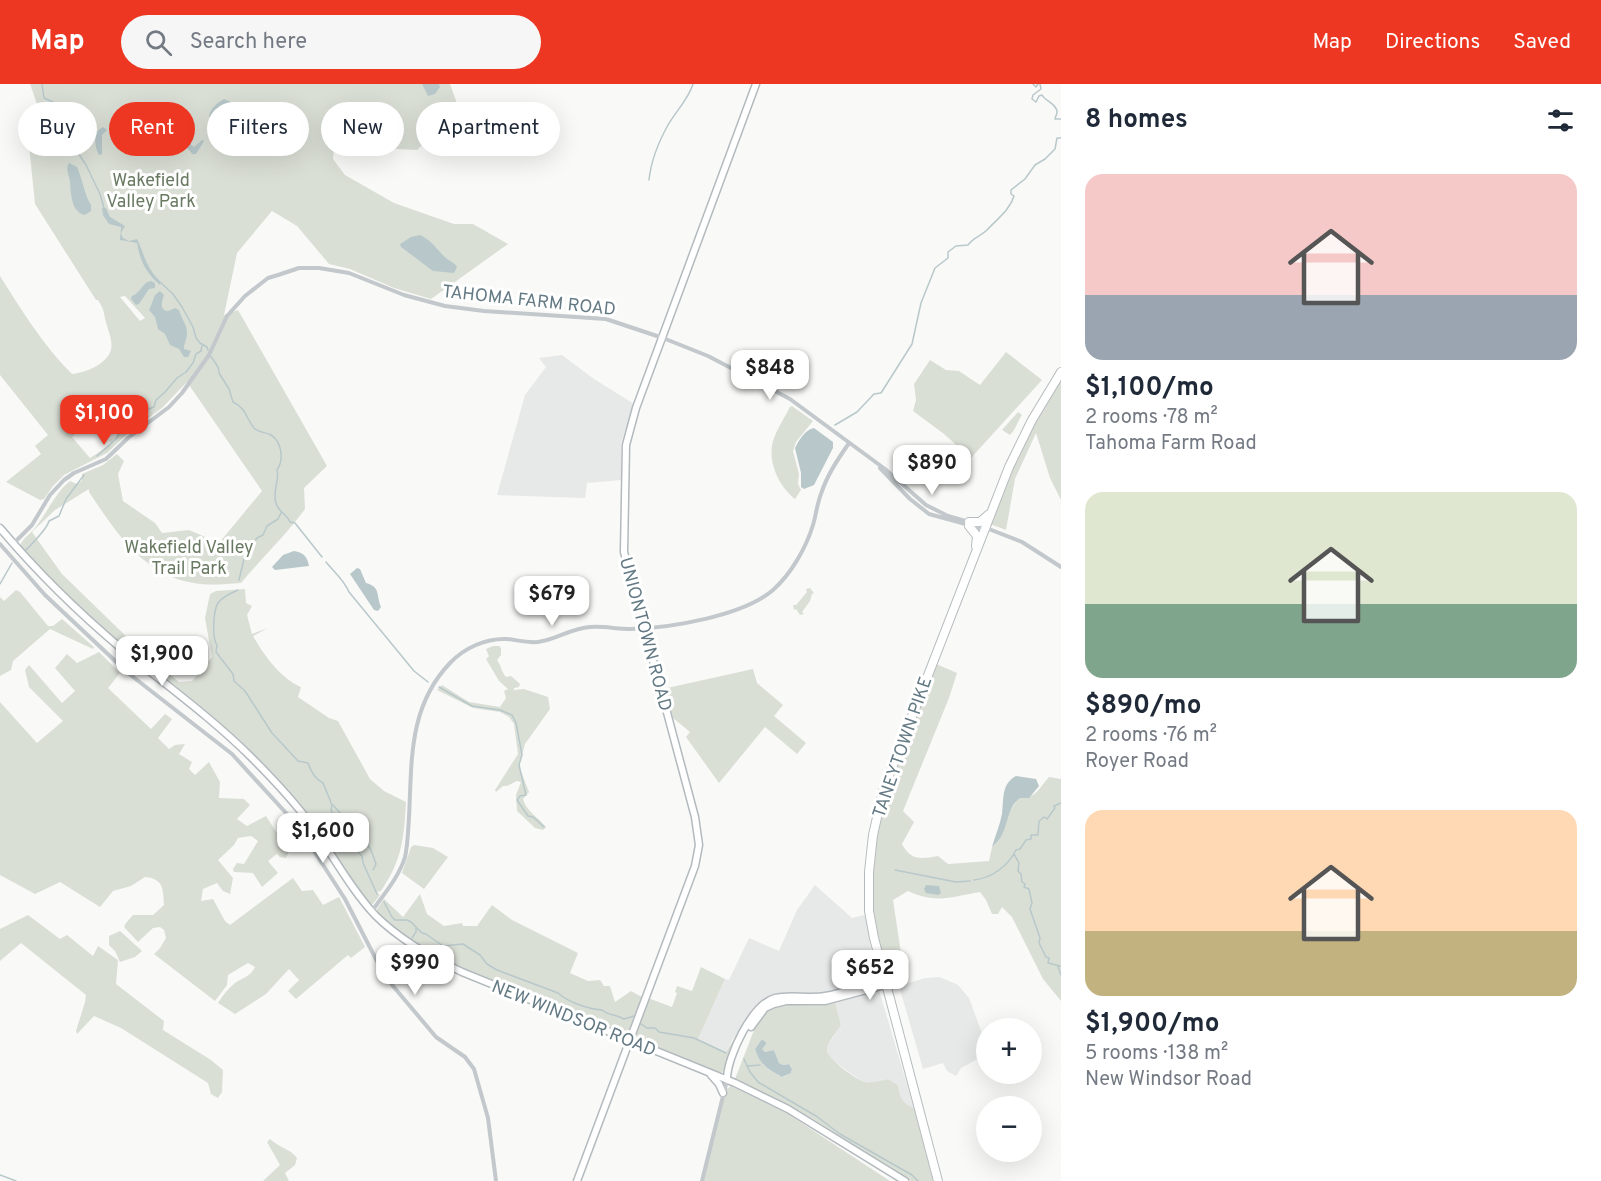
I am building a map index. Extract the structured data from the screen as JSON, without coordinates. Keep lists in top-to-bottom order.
{
  "streets": {
    "highway": ["TANEYTOWN PIKE"],
    "main road": ["UNIONTOWN ROAD", "NEW WINDSOR ROAD"],
    "street": ["TAHOMA FARM ROAD"]
  },
  "crossings": [
    ["TAHOMA FARM ROAD", "UNIONTOWN ROAD"],
    ["TAHOMA FARM ROAD", "TANEYTOWN PIKE"],
    ["TAHOMA FARM ROAD", "NEW WINDSOR ROAD"],
    ["UNIONTOWN ROAD", "NEW WINDSOR ROAD"]
  ],
  "parks": ["Wakefield Valley Park", "Wakefield Valley Trail Park"],
  "page": {
    "header": "Map",
    "search": "Search here",
    "nav": ["Map", "Directions", "Saved"],
    "heading": "8 homes",
    "chip": [
      "Buy",
      "Rent",
      "Filters",
      "New",
      "Apartment"
    ],
    "list": [
      {
        "name": "$1,100/mo",
        "note": "2 rooms · 78 m² · Tahoma Farm Road"
      },
      {
        "name": "$890/mo",
        "note": "2 rooms · 76 m² · Royer Road"
      },
      {
        "name": "$1,900/mo",
        "note": "5 rooms · 138 m² · New Windsor Road"
      }
    ],
    "price": [
      "$848",
      "$1,100",
      "$890",
      "$679",
      "$1,900",
      "$1,600",
      "$990",
      "$652"
    ],
    "map_buttons": ["+", "−"]
  }
}
